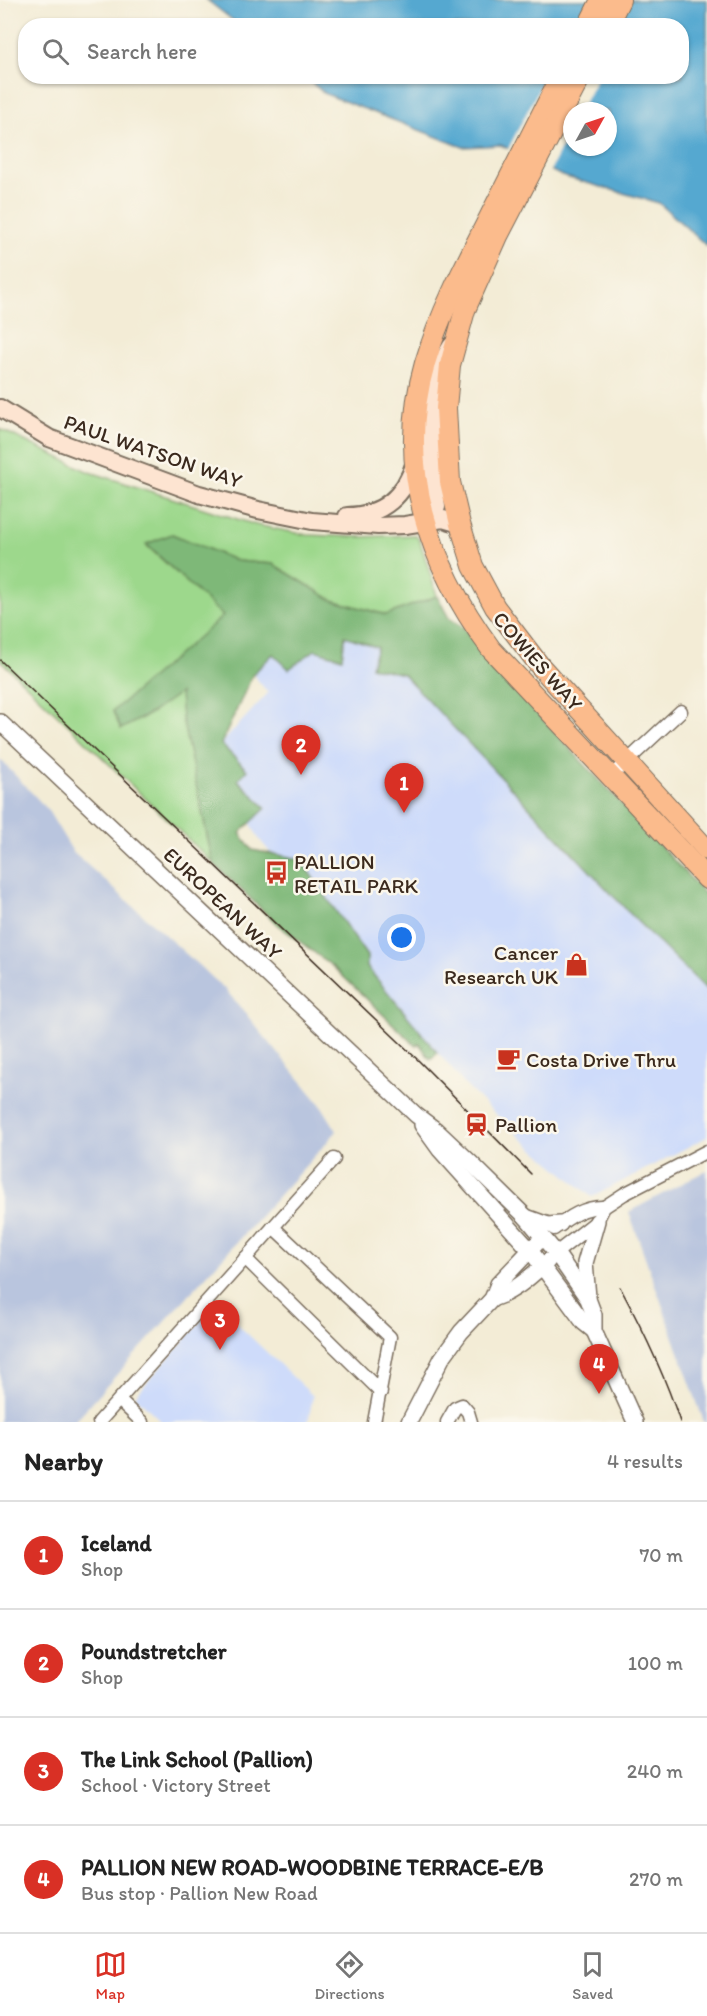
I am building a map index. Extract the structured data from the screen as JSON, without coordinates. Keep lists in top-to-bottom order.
{
  "streets": {
    "highway": ["COWIES WAY"],
    "main road": ["PAUL WATSON WAY"],
    "street": ["EUROPEAN WAY"]
  },
  "crossings": [
    ["PAUL WATSON WAY", "COWIES WAY"]
  ],
  "places": {
    "bus stop": ["PALLION RETAIL PARK"],
    "shop": ["Cancer Research UK"],
    "cafe": ["Costa Drive Thru"],
    "station": ["Pallion"]
  },
  "north": "top right",
  "page": {
    "search": "Search here",
    "pins": [
      "2",
      "1",
      "3",
      "4"
    ],
    "heading": ["Nearby", "4 results"],
    "list": [
      {
        "mark": "1",
        "name": "Iceland",
        "note": "Shop",
        "value": "70 m"
      },
      {
        "mark": "2",
        "name": "Poundstretcher",
        "note": "Shop",
        "value": "100 m"
      },
      {
        "mark": "3",
        "name": "The Link School (Pallion)",
        "note": "School · Victory Street",
        "value": "240 m"
      },
      {
        "mark": "4",
        "name": "PALLION NEW ROAD-WOODBINE TERRACE-E/B",
        "note": "Bus stop · Pallion New Road",
        "value": "270 m"
      }
    ],
    "nav": ["Map", "Directions", "Saved"]
  }
}
